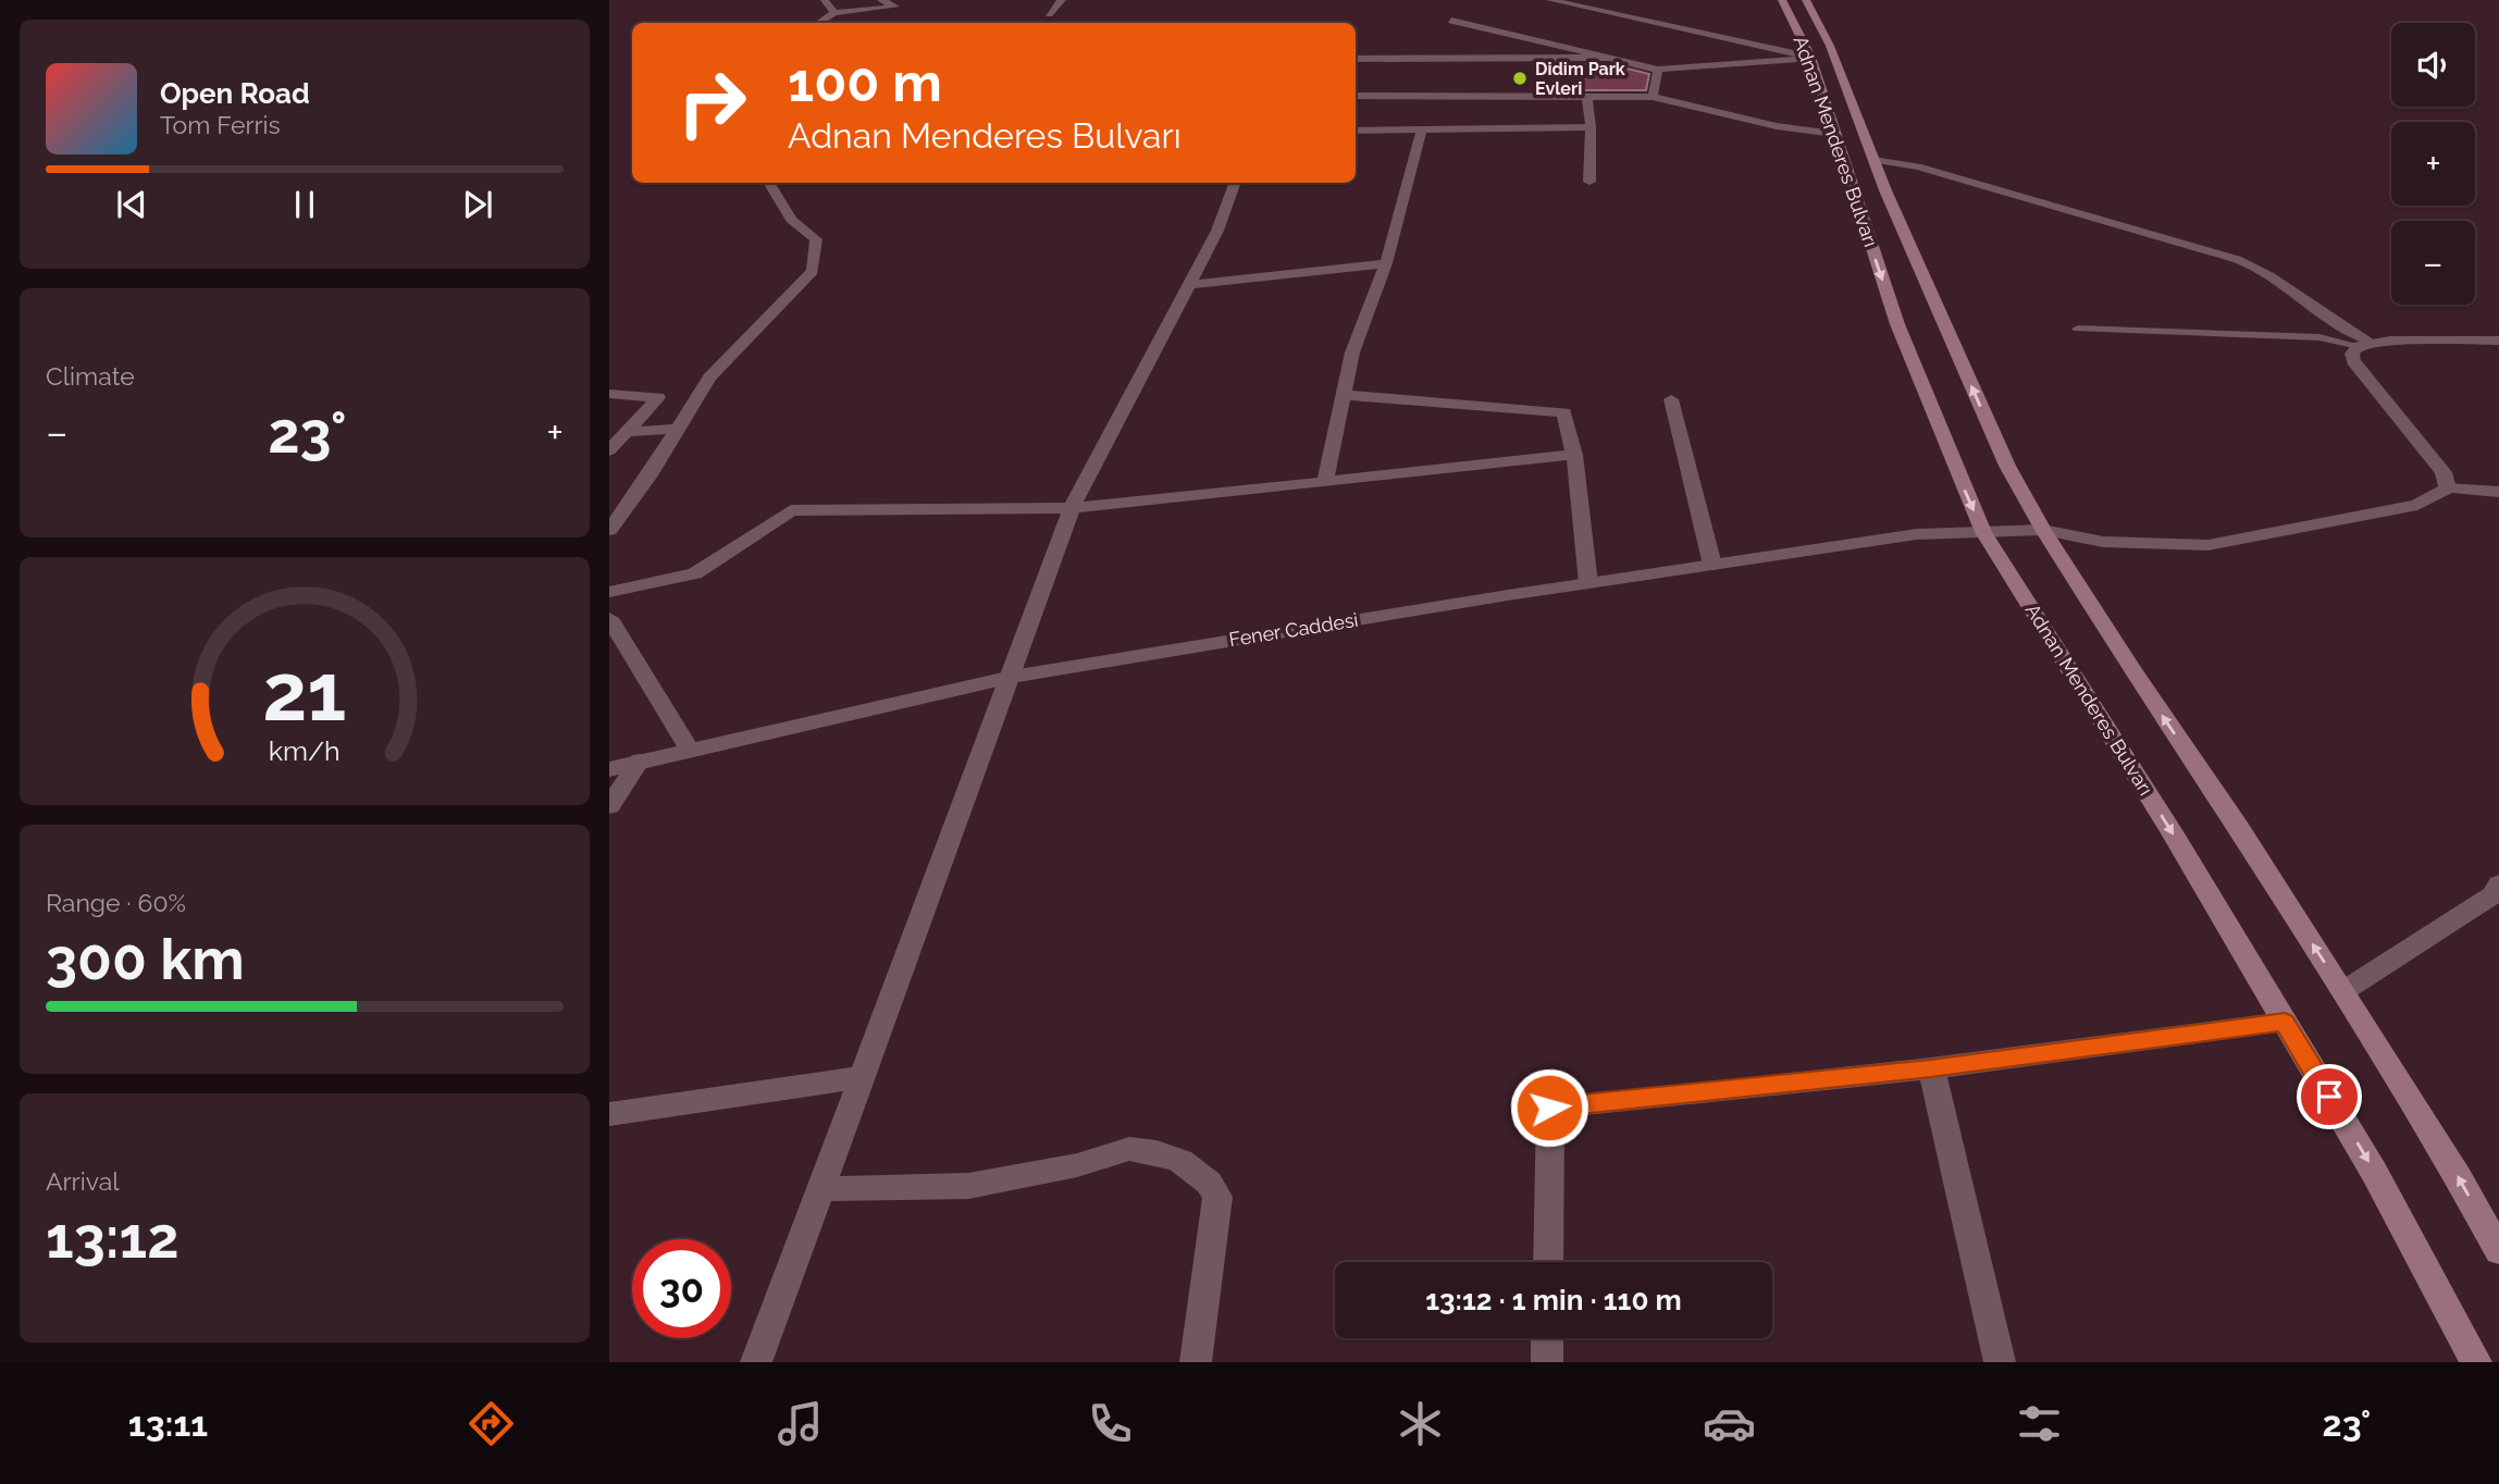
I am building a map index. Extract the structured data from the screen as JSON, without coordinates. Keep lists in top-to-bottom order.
{
  "streets": {
    "main road": ["Adnan Menderes Bulvarı"],
    "street": ["Fener Caddesi"]
  },
  "crossings": [
    ["Adnan Menderes Bulvarı", "Fener Caddesi"]
  ],
  "places": ["Didim Park Evleri"],
  "page": {
    "map_buttons": ["+", "−"],
    "turn": ["100 m", "Adnan Menderes Bulvarı"],
    "song": ["Open Road", "Tom Ferris"],
    "tile": [
      "Climate",
      ["Range · 60%", "300 km"],
      ["Arrival", "13:12"]
    ],
    "heat": ["−", "23°", "+"],
    "limit": "30",
    "trip": "13:12 · 1 min · 110 m",
    "tabs": ["13:11", "23°"],
    "gauge": ["21", "km/h"]
  }
}
